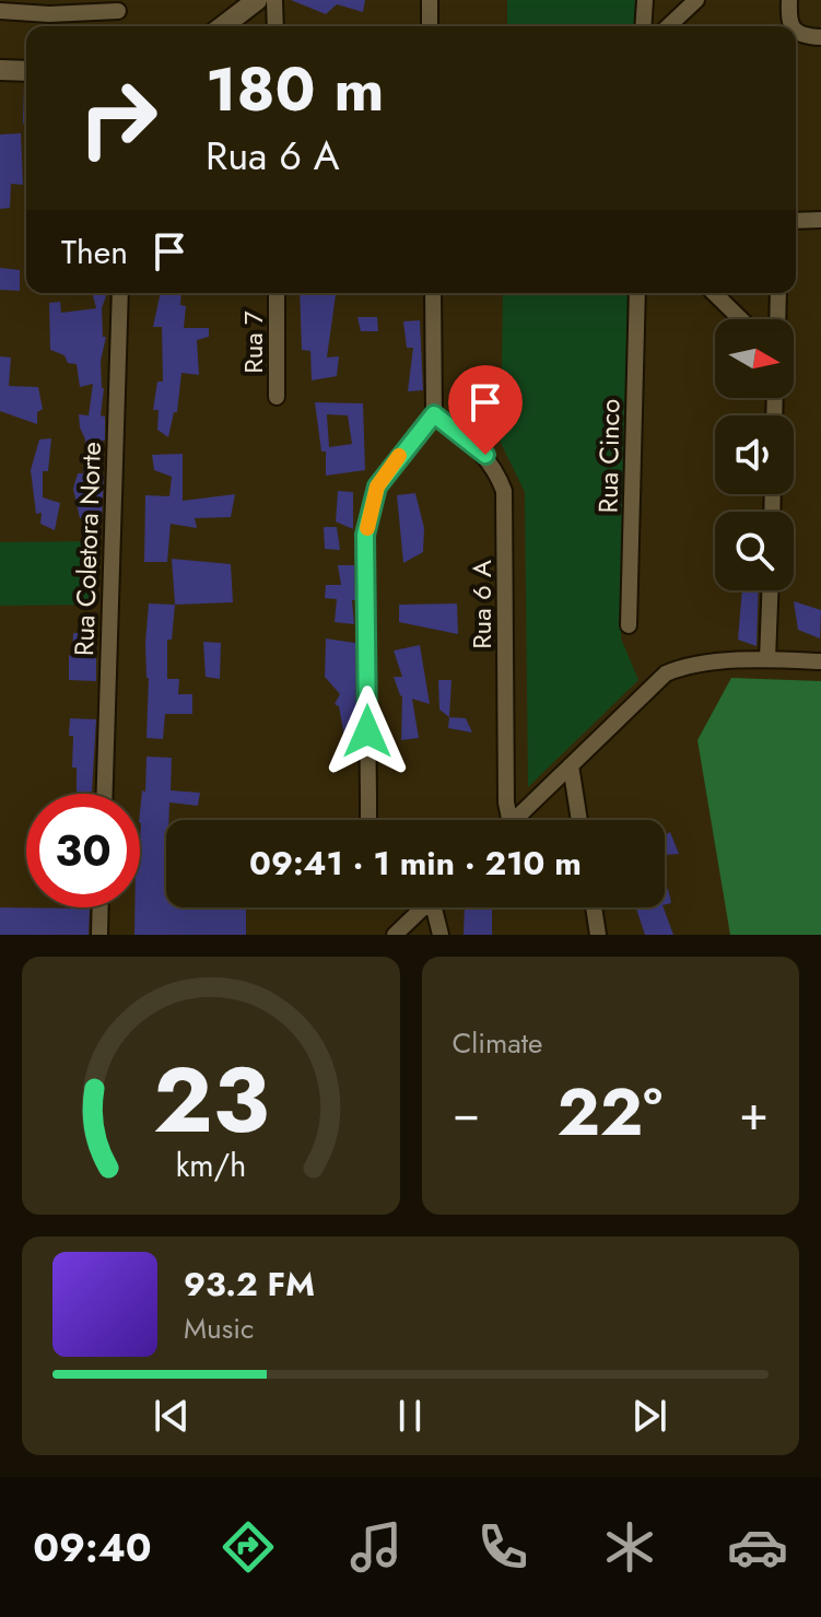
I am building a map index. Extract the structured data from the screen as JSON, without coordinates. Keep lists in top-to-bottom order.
{
  "streets": {
    "street": [
      "Rua 7",
      "Rua Cinco",
      "Rua Coletora Norte",
      "Rua 6 A"
    ]
  },
  "north": "right",
  "page": {
    "turn": ["180 m", "Rua 6 A"],
    "then": "Then",
    "limit": "30",
    "trip": "09:41 · 1 min · 210 m",
    "tile": "Climate",
    "heat": ["−", "22°", "+"],
    "song": ["93.2 FM", "Music"],
    "tabs": "09:40",
    "gauge": ["23", "km/h"]
  }
}
